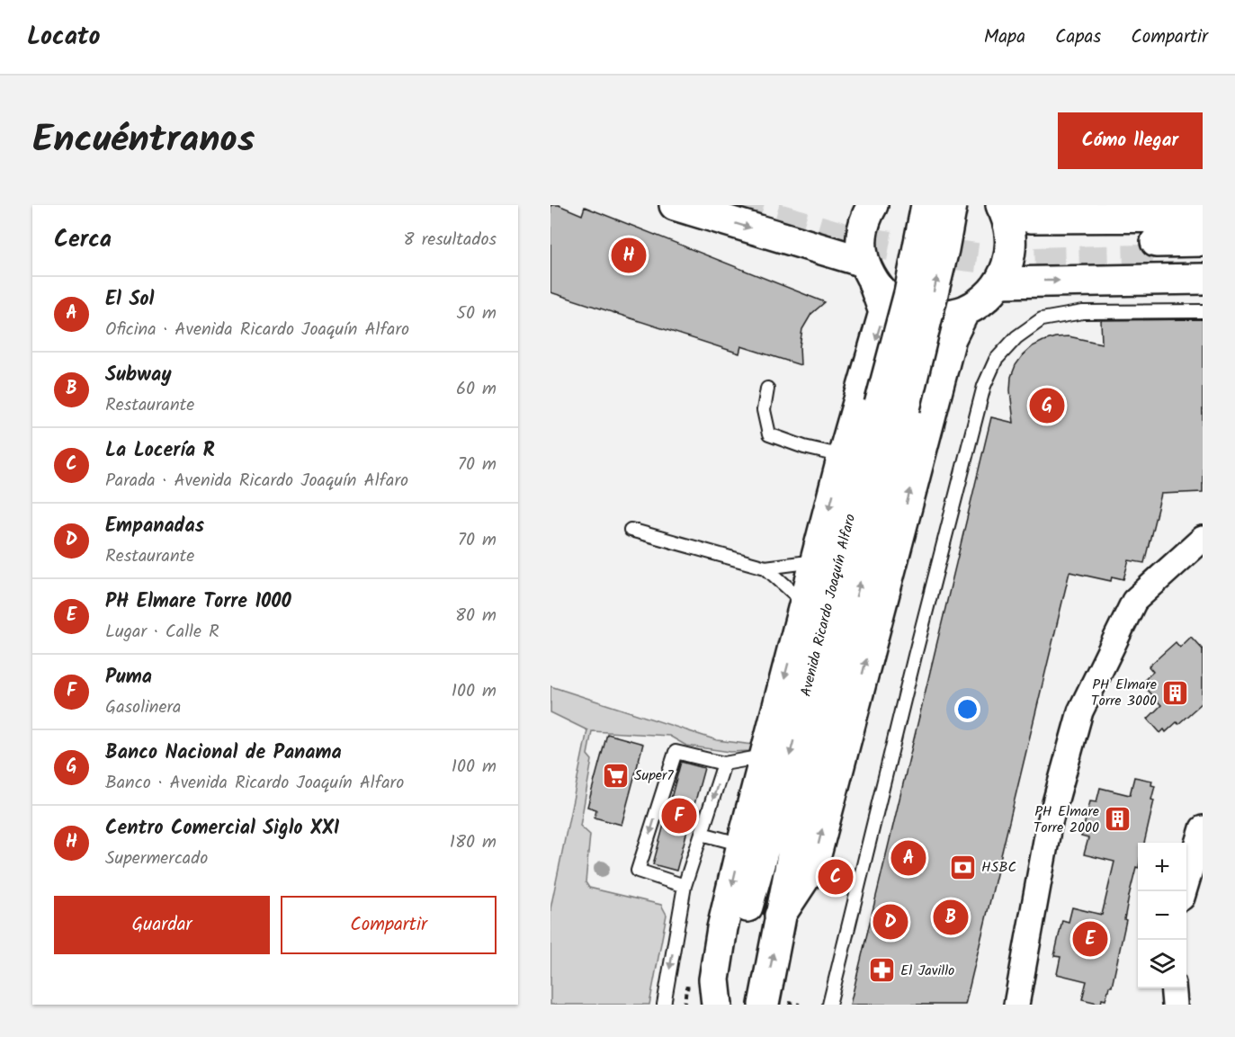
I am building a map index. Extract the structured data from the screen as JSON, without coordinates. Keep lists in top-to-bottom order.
{
  "streets": {
    "main road": ["Avenida Ricardo Joaquín Alfaro"]
  },
  "places": {
    "building": ["PH Elmare Torre 3000", "PH Elmare Torre 2000"],
    "supermarket": ["Super7"],
    "bank": ["HSBC"],
    "pharmacy": ["El Javillo"]
  },
  "page": {
    "header": "Locato",
    "nav": ["Mapa", "Capas", "Compartir"],
    "title": "Encuéntranos",
    "buttons": [
      "Cómo llegar",
      ["Guardar", "Compartir"]
    ],
    "heading": ["Cerca", "8 resultados"],
    "pins": [
      "H",
      "G",
      "F",
      "A",
      "C",
      "B",
      "D",
      "E"
    ],
    "list": [
      {
        "mark": "A",
        "name": "El Sol",
        "note": "Oficina · Avenida Ricardo Joaquín Alfaro",
        "value": "50 m"
      },
      {
        "mark": "B",
        "name": "Subway",
        "note": "Restaurante",
        "value": "60 m"
      },
      {
        "mark": "C",
        "name": "La Locería R",
        "note": "Parada · Avenida Ricardo Joaquín Alfaro",
        "value": "70 m"
      },
      {
        "mark": "D",
        "name": "Empanadas",
        "note": "Restaurante",
        "value": "70 m"
      },
      {
        "mark": "E",
        "name": "PH Elmare Torre 1000",
        "note": "Lugar · Calle R",
        "value": "80 m"
      },
      {
        "mark": "F",
        "name": "Puma",
        "note": "Gasolinera",
        "value": "100 m"
      },
      {
        "mark": "G",
        "name": "Banco Nacional de Panama",
        "note": "Banco · Avenida Ricardo Joaquín Alfaro",
        "value": "100 m"
      },
      {
        "mark": "H",
        "name": "Centro Comercial Siglo XXI",
        "note": "Supermercado",
        "value": "180 m"
      }
    ],
    "map_buttons": ["+", "−"]
  }
}
